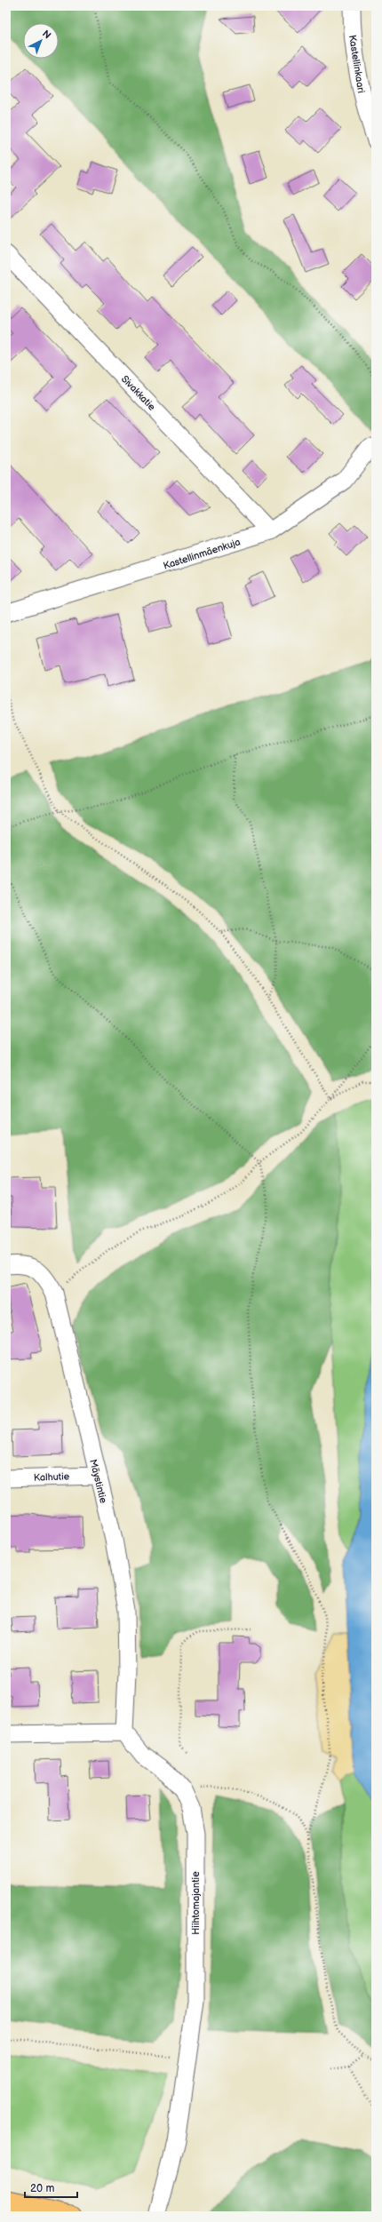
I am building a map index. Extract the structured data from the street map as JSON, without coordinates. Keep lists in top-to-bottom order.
{
  "streets": {
    "street": [
      "Kastellinkaari",
      "Sivakkatie",
      "Kastellinmäenkuja",
      "Kalhutie",
      "Mäystintie",
      "Hiihtomajantie"
    ]
  },
  "crossings": [
    ["Sivakkatie", "Kastellinmäenkuja"],
    ["Kalhutie", "Mäystintie"],
    ["Mäystintie", "Hiihtomajantie"]
  ],
  "scale_bar": "20 m",
  "north": "top right"
}
